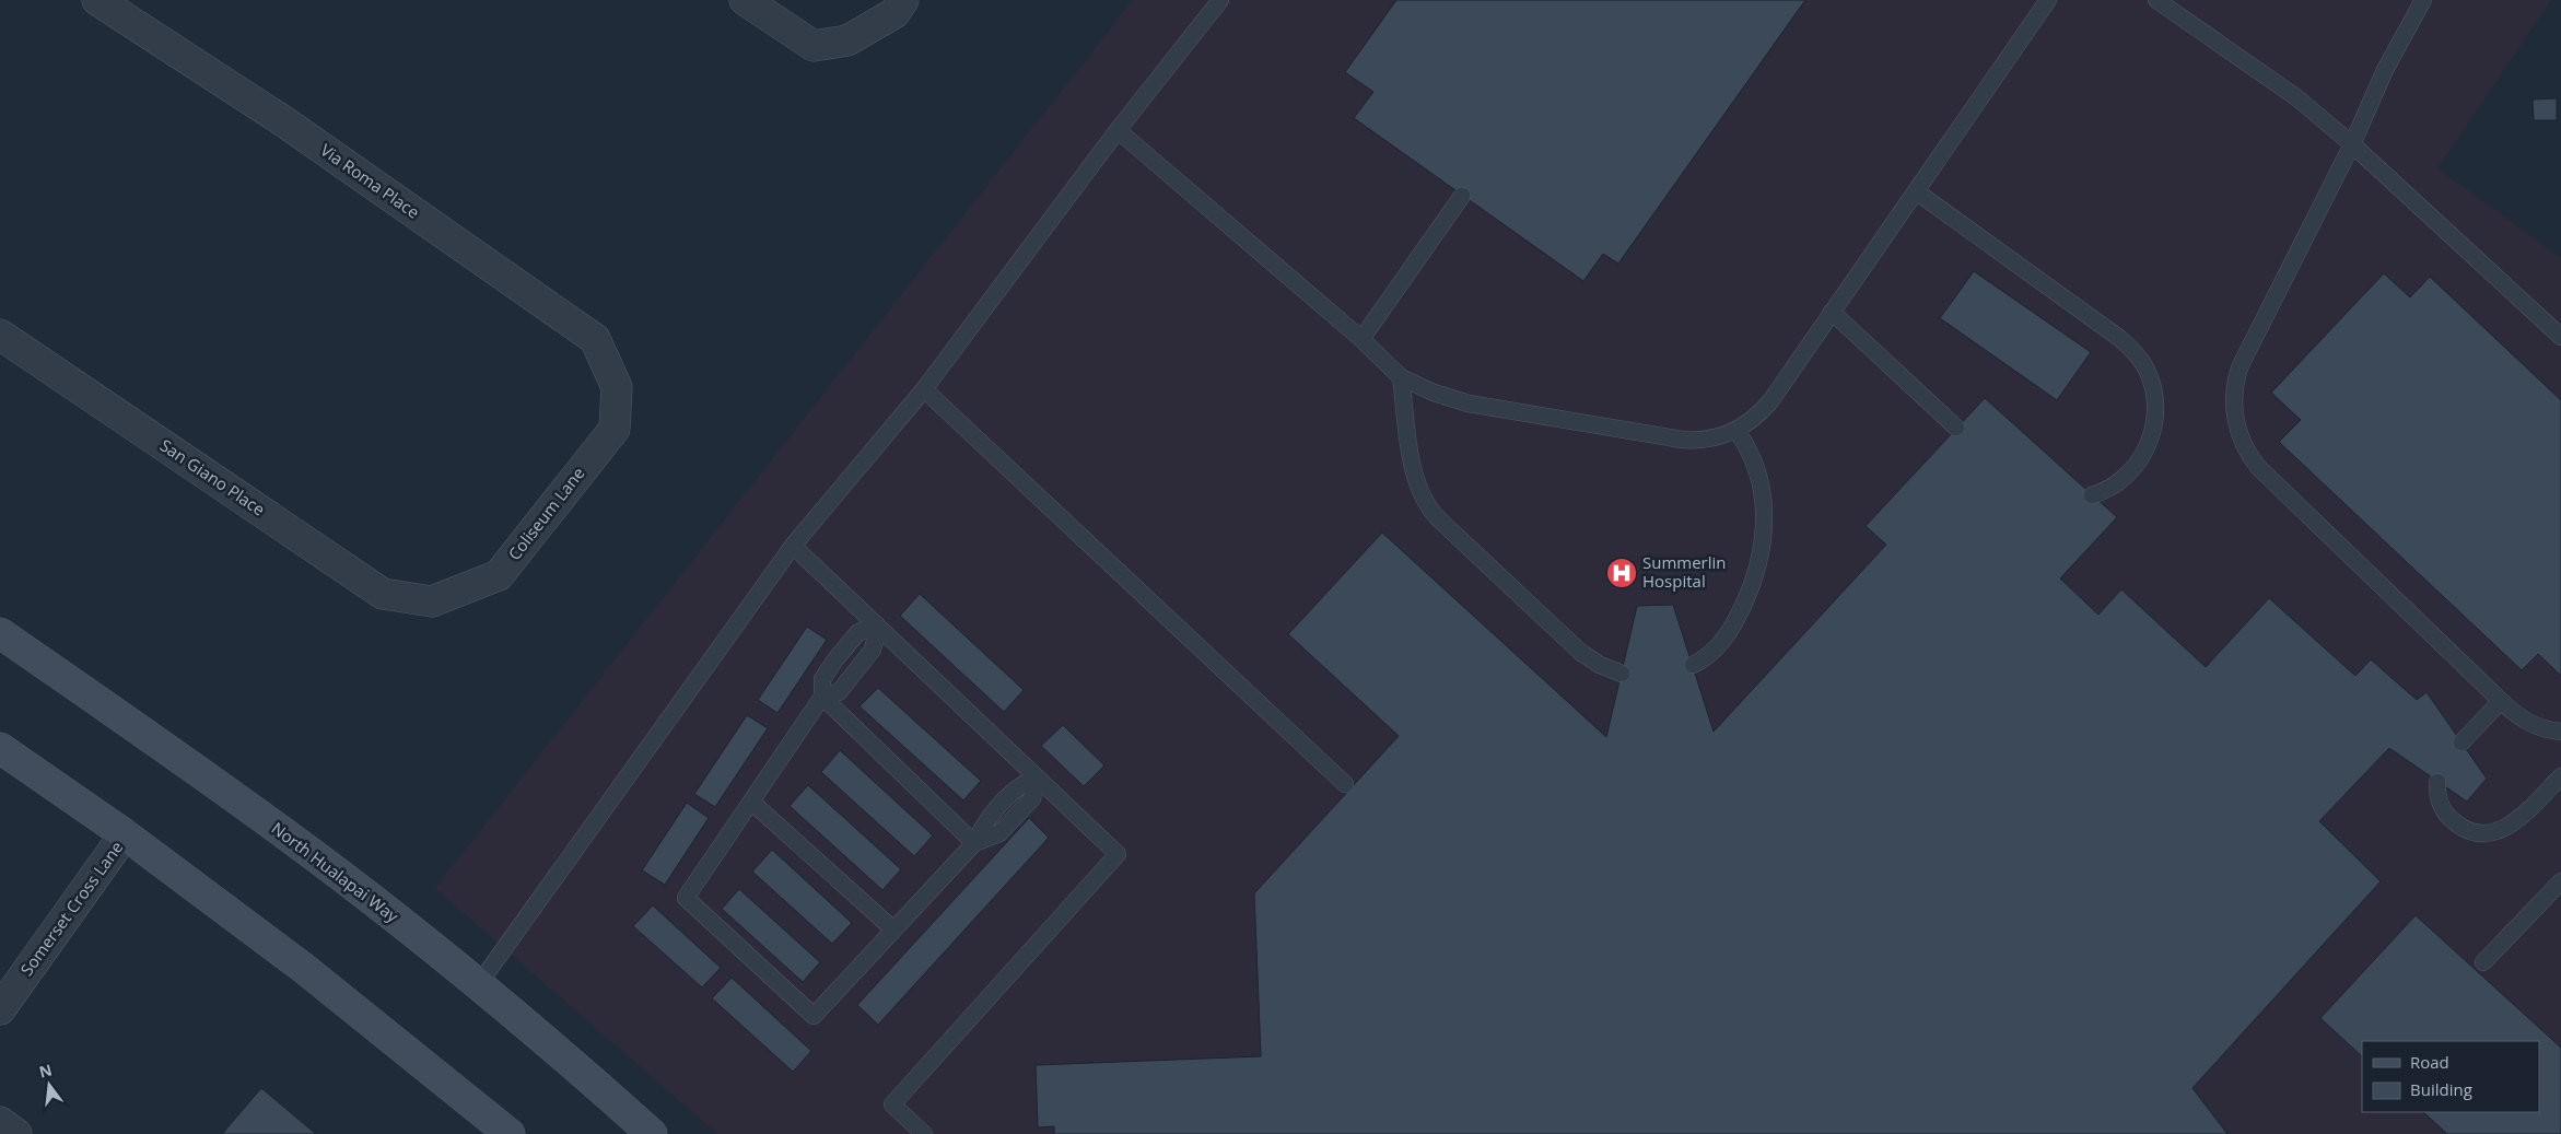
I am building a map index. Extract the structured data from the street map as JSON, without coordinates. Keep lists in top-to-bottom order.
{
  "streets": {
    "main road": ["North Hualapai Way"],
    "street": [
      "Via Roma Place",
      "San Giano Place",
      "Coliseum Lane",
      "Somerset Cross Lane"
    ]
  },
  "crossings": [
    ["Via Roma Place", "Coliseum Lane"],
    ["San Giano Place", "Coliseum Lane"]
  ],
  "places": {
    "hospital": ["Summerlin Hospital"]
  },
  "legend": ["Road", "Building"],
  "north": "top"
}
